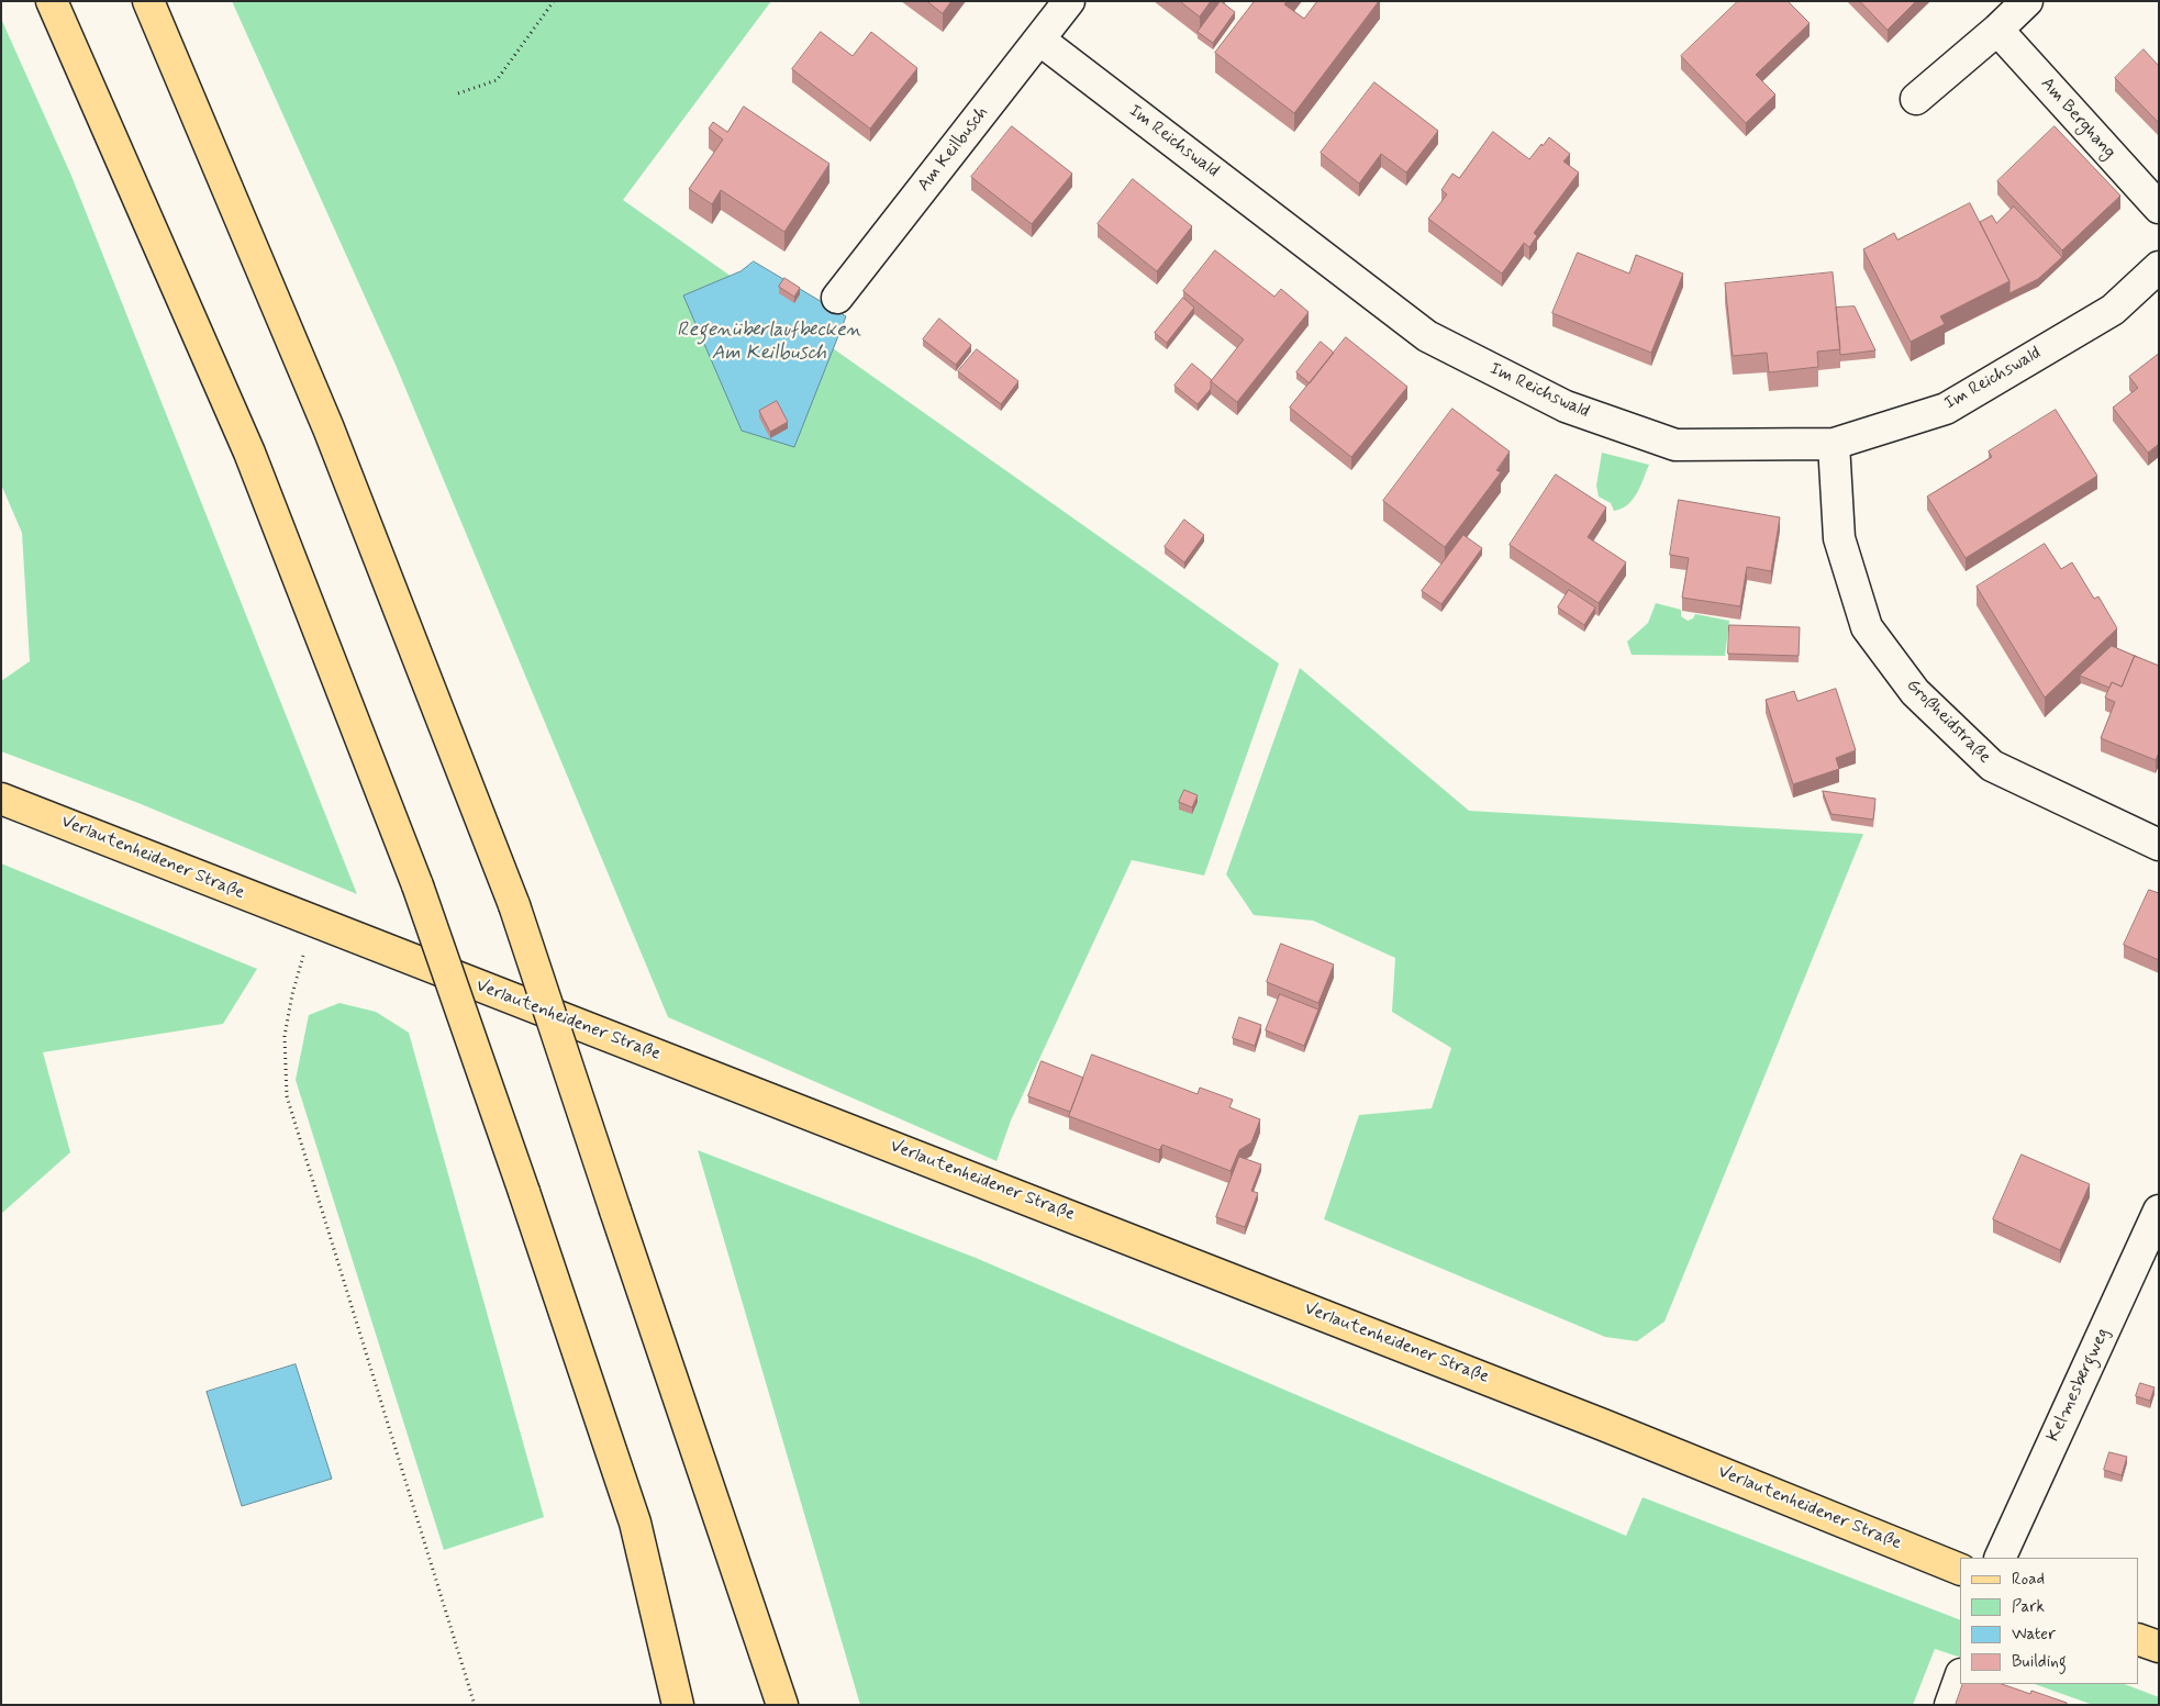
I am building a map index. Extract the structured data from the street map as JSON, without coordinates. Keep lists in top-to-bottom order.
{
  "streets": {
    "main road": ["Verlautenheidener Straße"],
    "street": [
      "Am Berghang",
      "Im Reichswald",
      "Am Keilbusch",
      "Großheidstraße",
      "Kelmesbergweg"
    ]
  },
  "crossings": [
    ["Im Reichswald", "Am Keilbusch"],
    ["Im Reichswald", "Großheidstraße"]
  ],
  "water": ["Regenüberlaufbecken Am Keilbusch"],
  "legend": [
    "Road",
    "Park",
    "Water",
    "Building"
  ]
}
